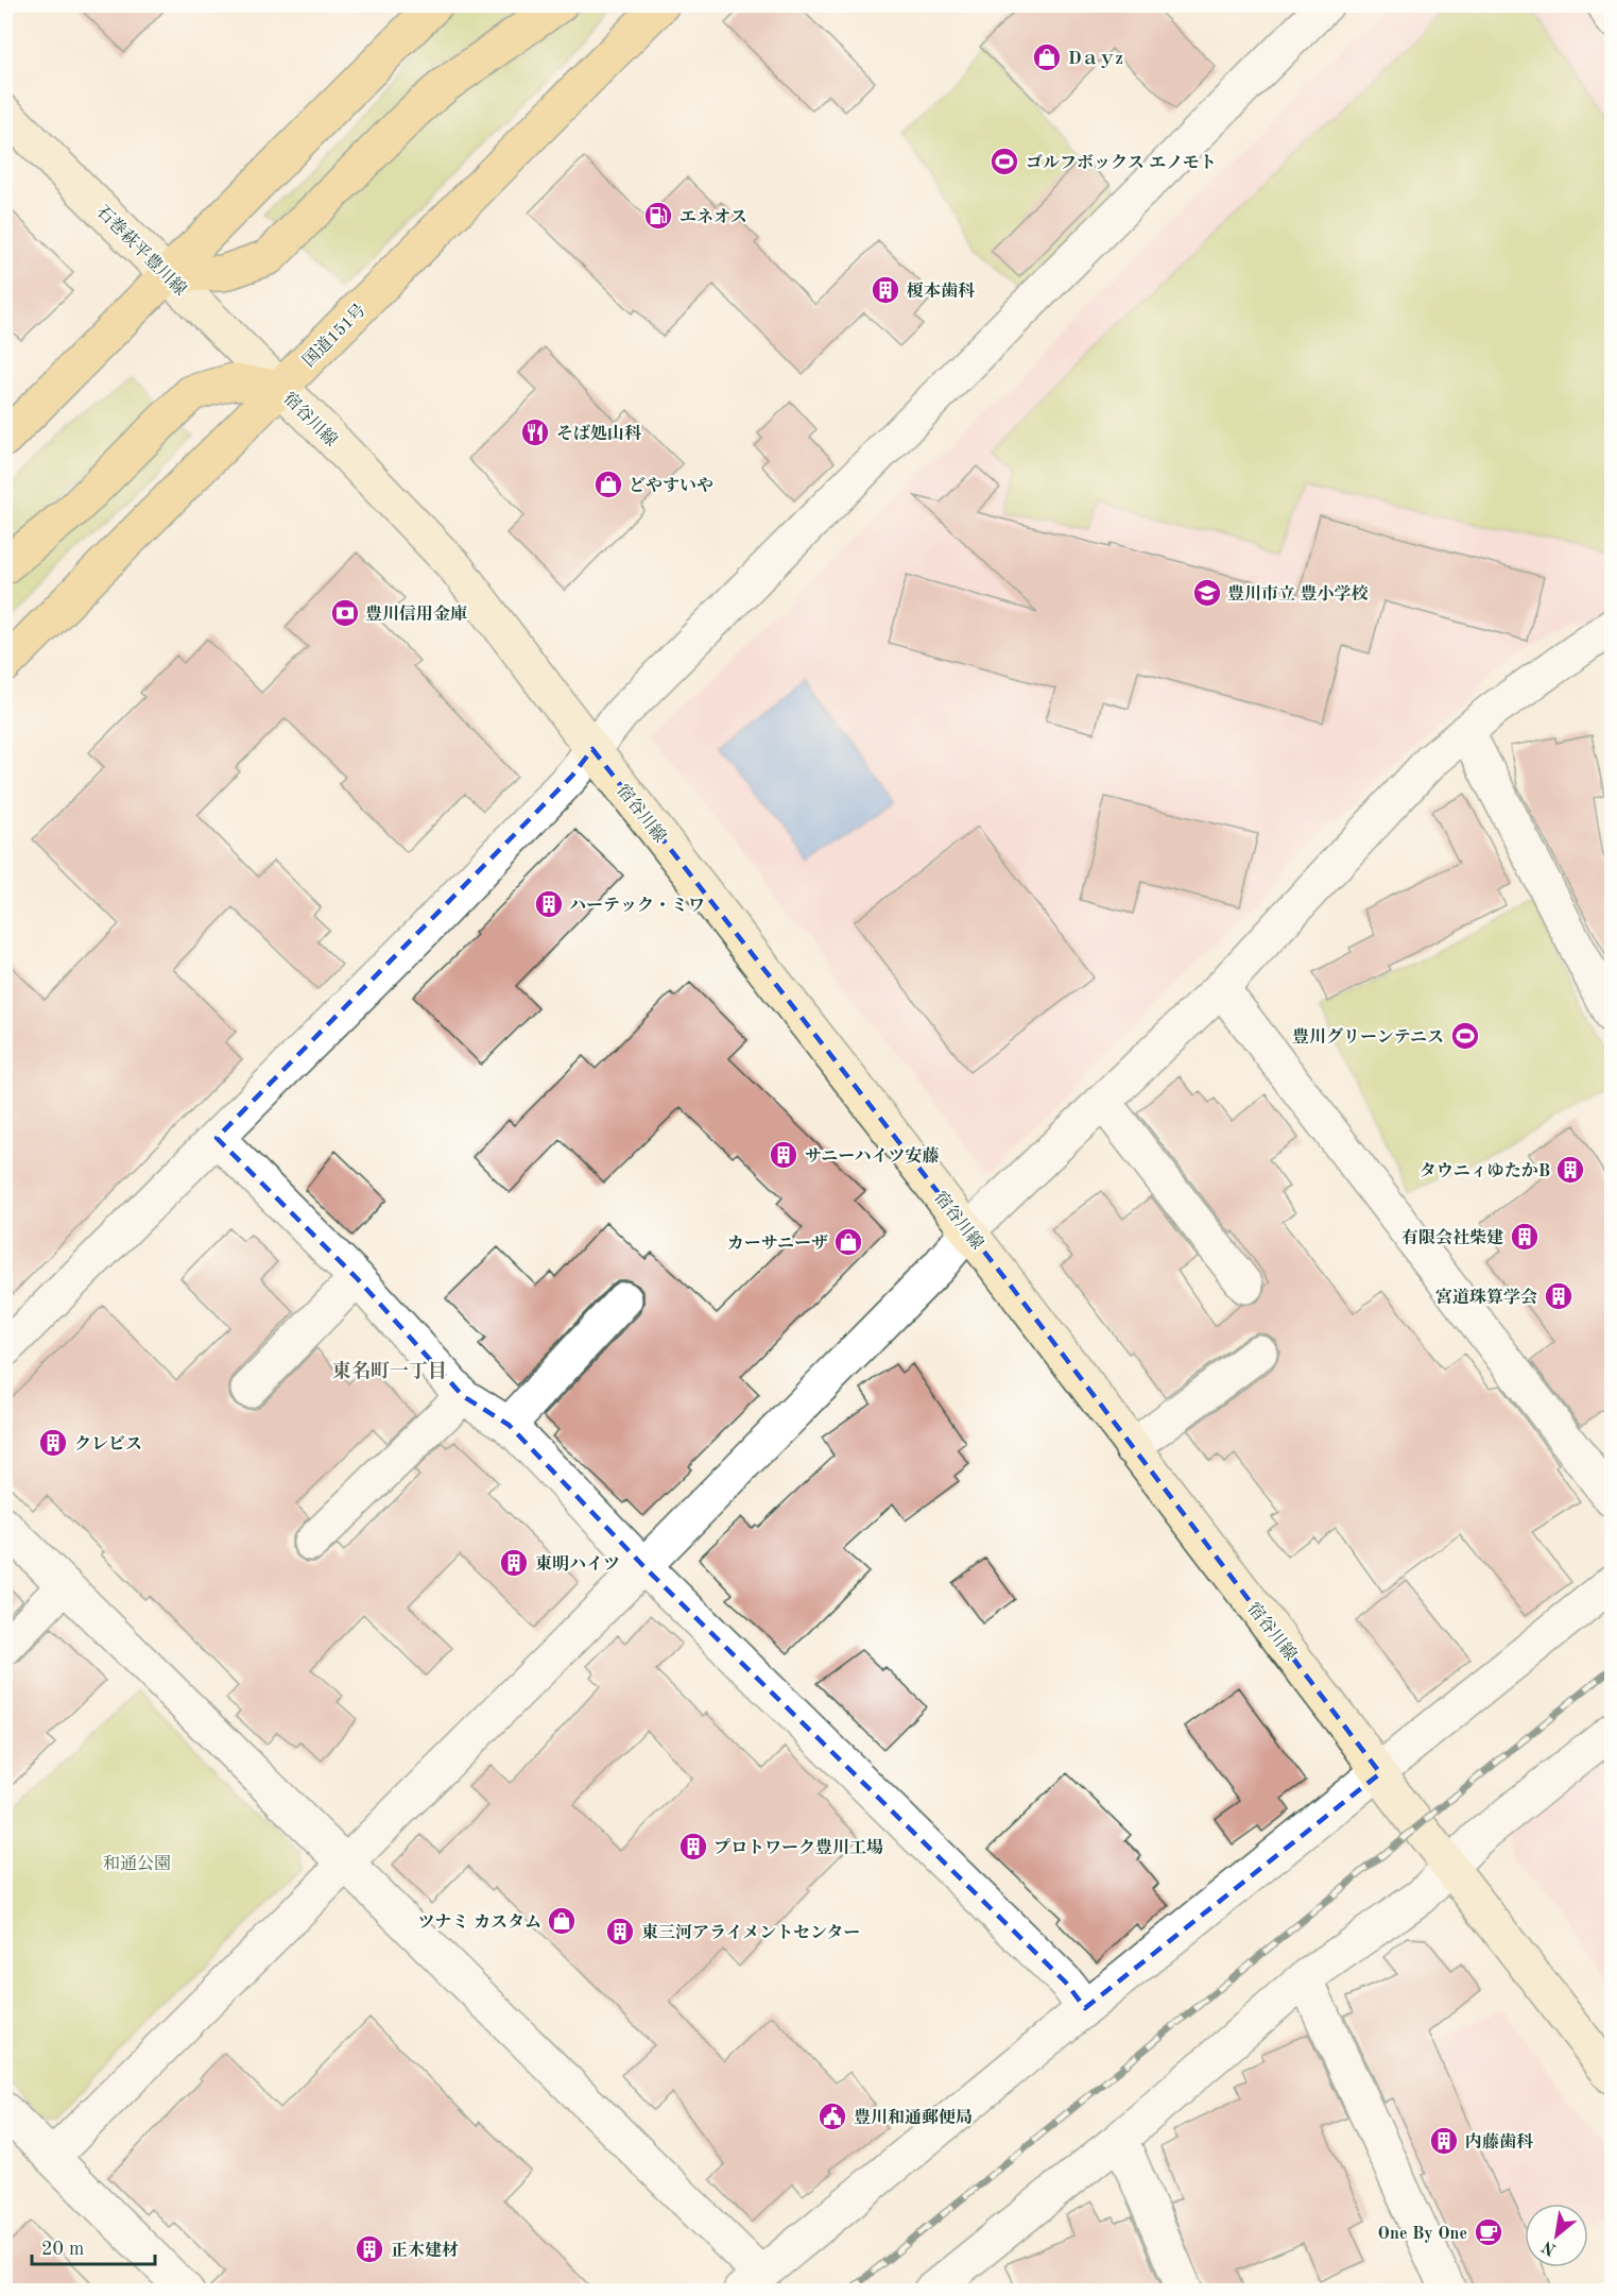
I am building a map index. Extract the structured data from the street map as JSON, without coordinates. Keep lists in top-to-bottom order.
{
  "streets": {
    "highway": ["国道151号"],
    "main road": ["石巻萩平豊川線", "宿谷川線"]
  },
  "crossings": [
    ["石巻萩平豊川線", "国道151号"],
    ["石巻萩平豊川線", "宿谷川線"],
    ["国道151号", "宿谷川線"]
  ],
  "districts": ["東名町一丁目"],
  "parks": ["和通公園"],
  "places": {
    "shop": [
      "Dａｙz",
      "どやすいや",
      "カーサニーザ",
      "ツナミ カスタム"
    ],
    "sports": ["ゴルフボックス エノモト", "豊川グリーンテニス"],
    "fuel station": ["エネオス"],
    "building": [
      "榎本歯科",
      "ハーテック・ミワ",
      "サニーハイツ安藤",
      "タウニィゆたかB",
      "有限会社柴建",
      "宮道珠算学会",
      "クレビス",
      "東明ハイツ",
      "プロトワーク豊川工場",
      "東三河アライメントセンター",
      "内藤歯科",
      "正木建材"
    ],
    "restaurant": ["そば処山科"],
    "school or university": ["豊川市立 豊小学校"],
    "bank": ["豊川信用金庫"],
    "public building": ["豊川和通郵便局"],
    "cafe": ["One By One"]
  },
  "scale_bar": "20 m",
  "north": "bottom left"
}
